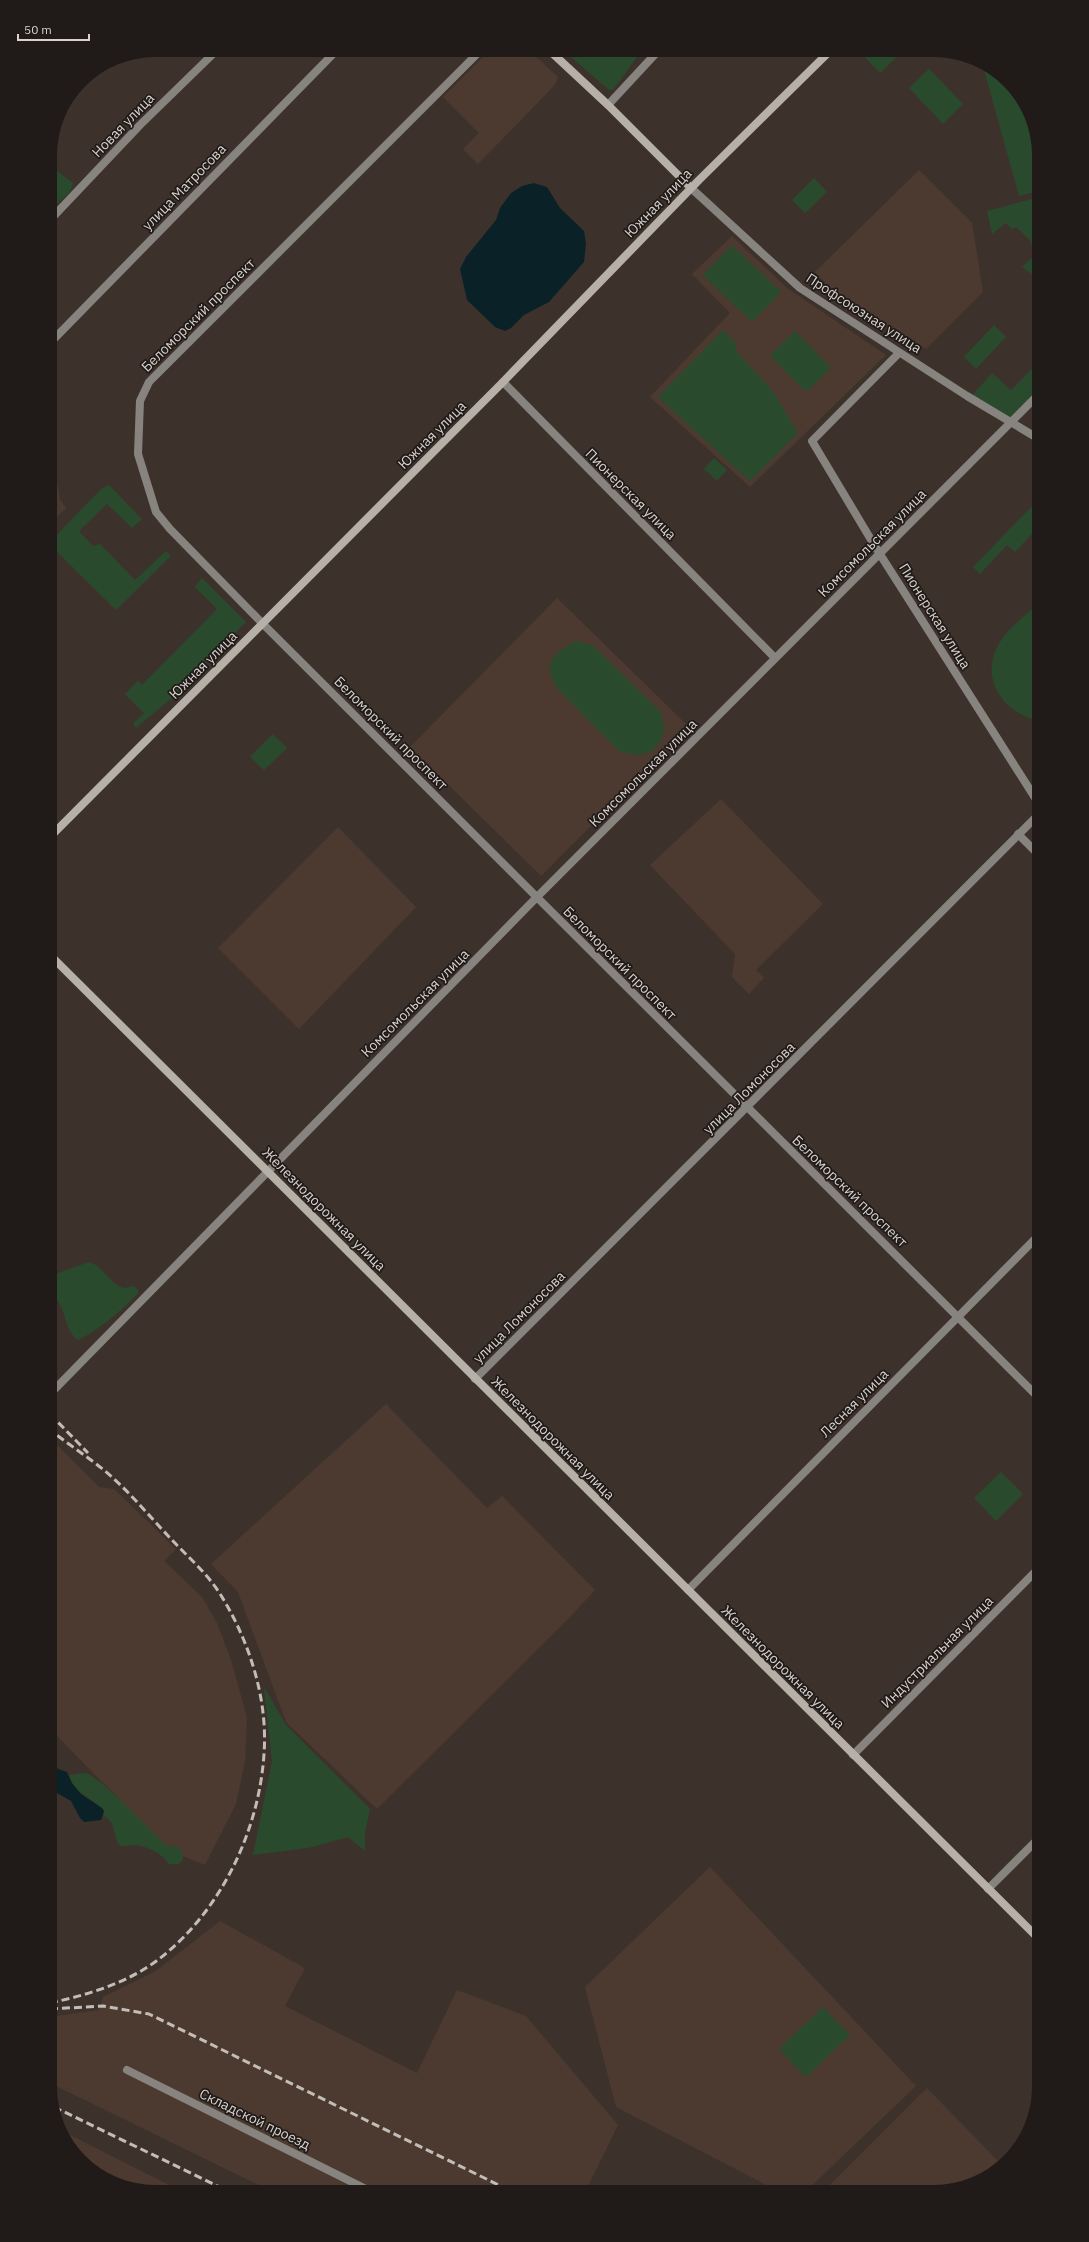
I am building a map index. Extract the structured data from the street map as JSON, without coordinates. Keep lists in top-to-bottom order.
{
  "streets": {
    "main road": ["Южная улица", "Железнодорожная улица"],
    "street": [
      "Новая улица",
      "улица Матросова",
      "Профсоюзная улица",
      "Беломорский проспект",
      "Пионерская улица",
      "Комсомольская улица",
      "улица Ломоносова",
      "Лесная улица",
      "Индустриальная улица",
      "Складской проезд"
    ]
  },
  "crossings": [
    ["Южная улица", "Профсоюзная улица"],
    ["Южная улица", "Беломорский проспект"],
    ["Южная улица", "Пионерская улица"],
    ["Профсоюзная улица", "Комсомольская улица"],
    ["Беломорский проспект", "Комсомольская улица"],
    ["Беломорский проспект", "улица Ломоносова"],
    ["Беломорский проспект", "Лесная улица"],
    ["Пионерская улица", "Комсомольская улица"],
    ["Комсомольская улица", "Железнодорожная улица"],
    ["улица Ломоносова", "Железнодорожная улица"],
    ["Железнодорожная улица", "Лесная улица"],
    ["Железнодорожная улица", "Индустриальная улица"]
  ],
  "scale_bar": "50 m"
}
